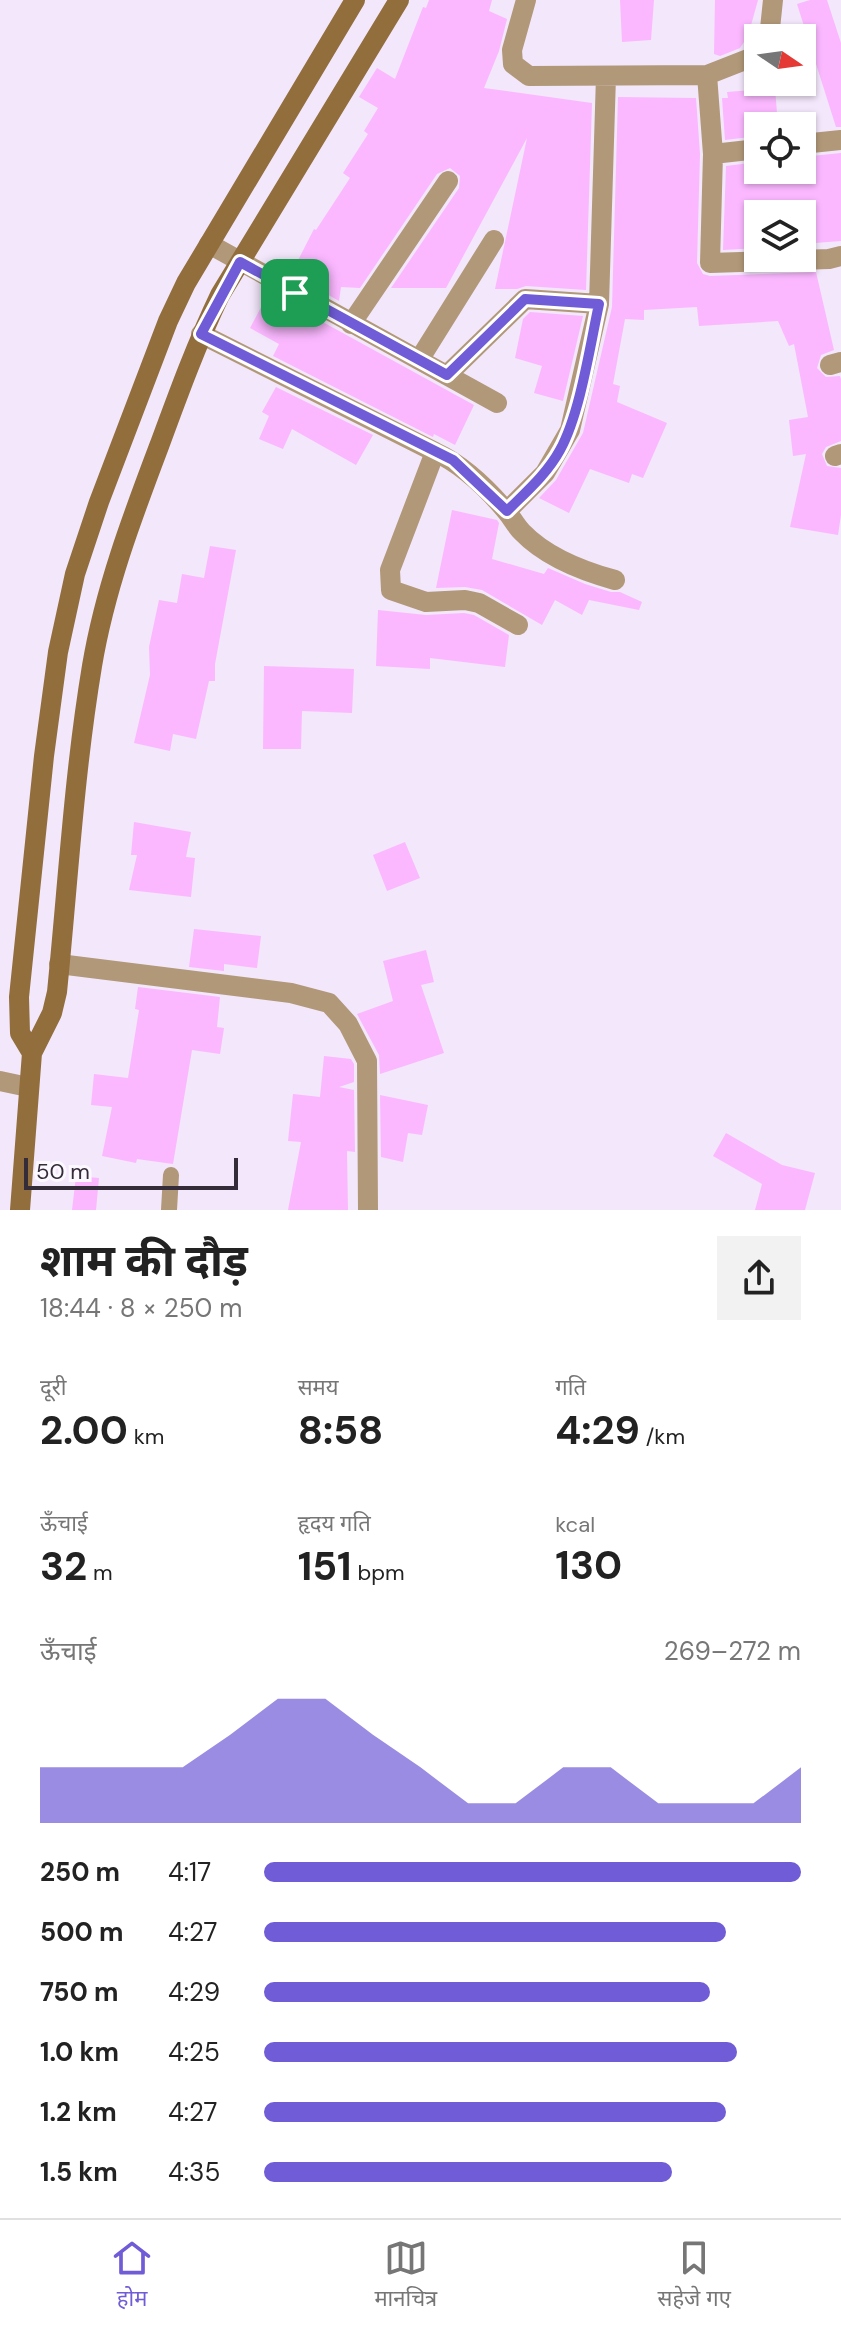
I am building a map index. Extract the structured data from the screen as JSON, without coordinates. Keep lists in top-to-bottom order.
{
  "scale_bar": "50 m",
  "north": "right",
  "page": {
    "scale": "50 m",
    "heading": ["शाम की दौड़", "18:44 · 8 × 250 m"],
    "stats": [
      ["दूरी", "2.00 km"],
      ["समय", "8:58"],
      ["गति", "4:29 /km"],
      ["ऊँचाई", "32 m"],
      ["हृदय गति", "151 bpm"],
      ["kcal", "130"]
    ],
    "chart": ["ऊँचाई", "269–272 m"],
    "list": [
      {
        "name": "250 m",
        "note": "4:17"
      },
      {
        "name": "500 m",
        "note": "4:27"
      },
      {
        "name": "750 m",
        "note": "4:29"
      },
      {
        "name": "1.0 km",
        "note": "4:25"
      },
      {
        "name": "1.2 km",
        "note": "4:27"
      },
      {
        "name": "1.5 km",
        "note": "4:35"
      }
    ],
    "tabs": ["होम", "मानचित्र", "सहेजे गए"]
  }
}
